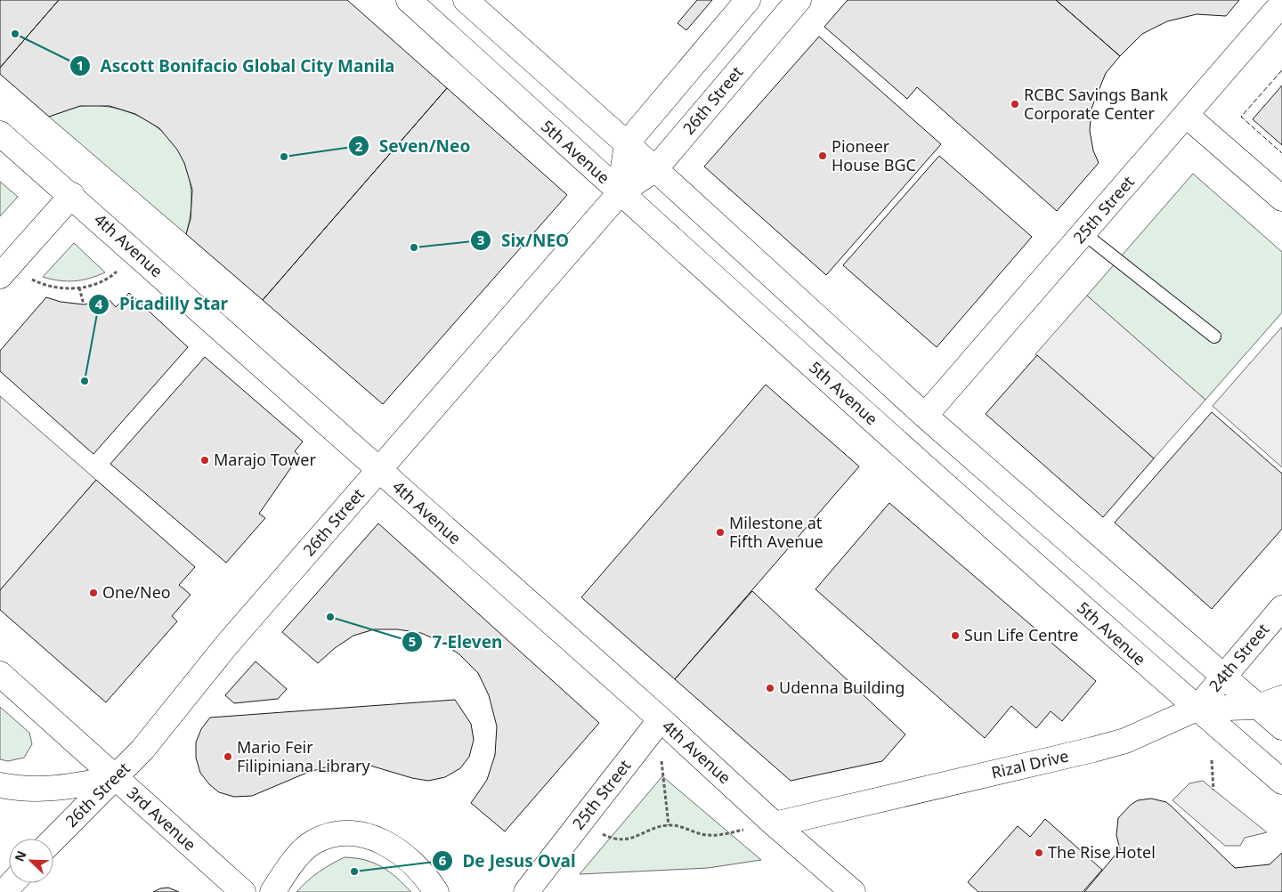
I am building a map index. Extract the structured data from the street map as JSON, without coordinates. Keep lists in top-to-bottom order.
{
  "streets": {
    "street": [
      "26th Street",
      "5th Avenue",
      "25th Street",
      "4th Avenue",
      "24th Street",
      "Rizal Drive",
      "3rd Avenue"
    ]
  },
  "crossings": [
    ["26th Street", "5th Avenue"],
    ["26th Street", "4th Avenue"],
    ["26th Street", "3rd Avenue"],
    ["5th Avenue", "24th Street"],
    ["5th Avenue", "Rizal Drive"],
    ["25th Street", "4th Avenue"],
    ["4th Avenue", "Rizal Drive"],
    ["24th Street", "Rizal Drive"]
  ],
  "places": [
    "Ascott Bonifacio Global City Manila",
    "RCBC Savings Bank Corporate Center",
    "Pioneer House BGC",
    "Seven/Neo",
    "Six/NEO",
    "Picadilly Star",
    "Marajo Tower",
    "Milestone at Fifth Avenue",
    "One/Neo",
    "7-Eleven",
    "Sun Life Centre",
    "Udenna Building",
    "Mario Feir Filipiniana Library",
    "The Rise Hotel",
    "De Jesus Oval"
  ],
  "north": "top left"
}
